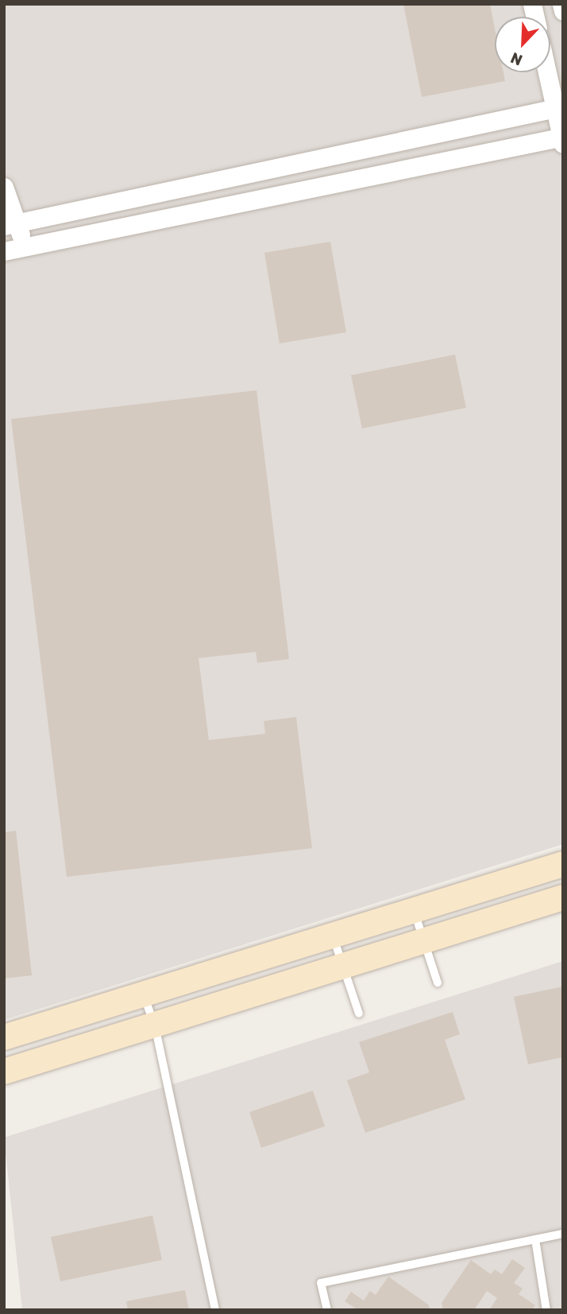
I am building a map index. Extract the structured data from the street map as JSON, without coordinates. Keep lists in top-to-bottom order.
{
  "north": "bottom left"
}
